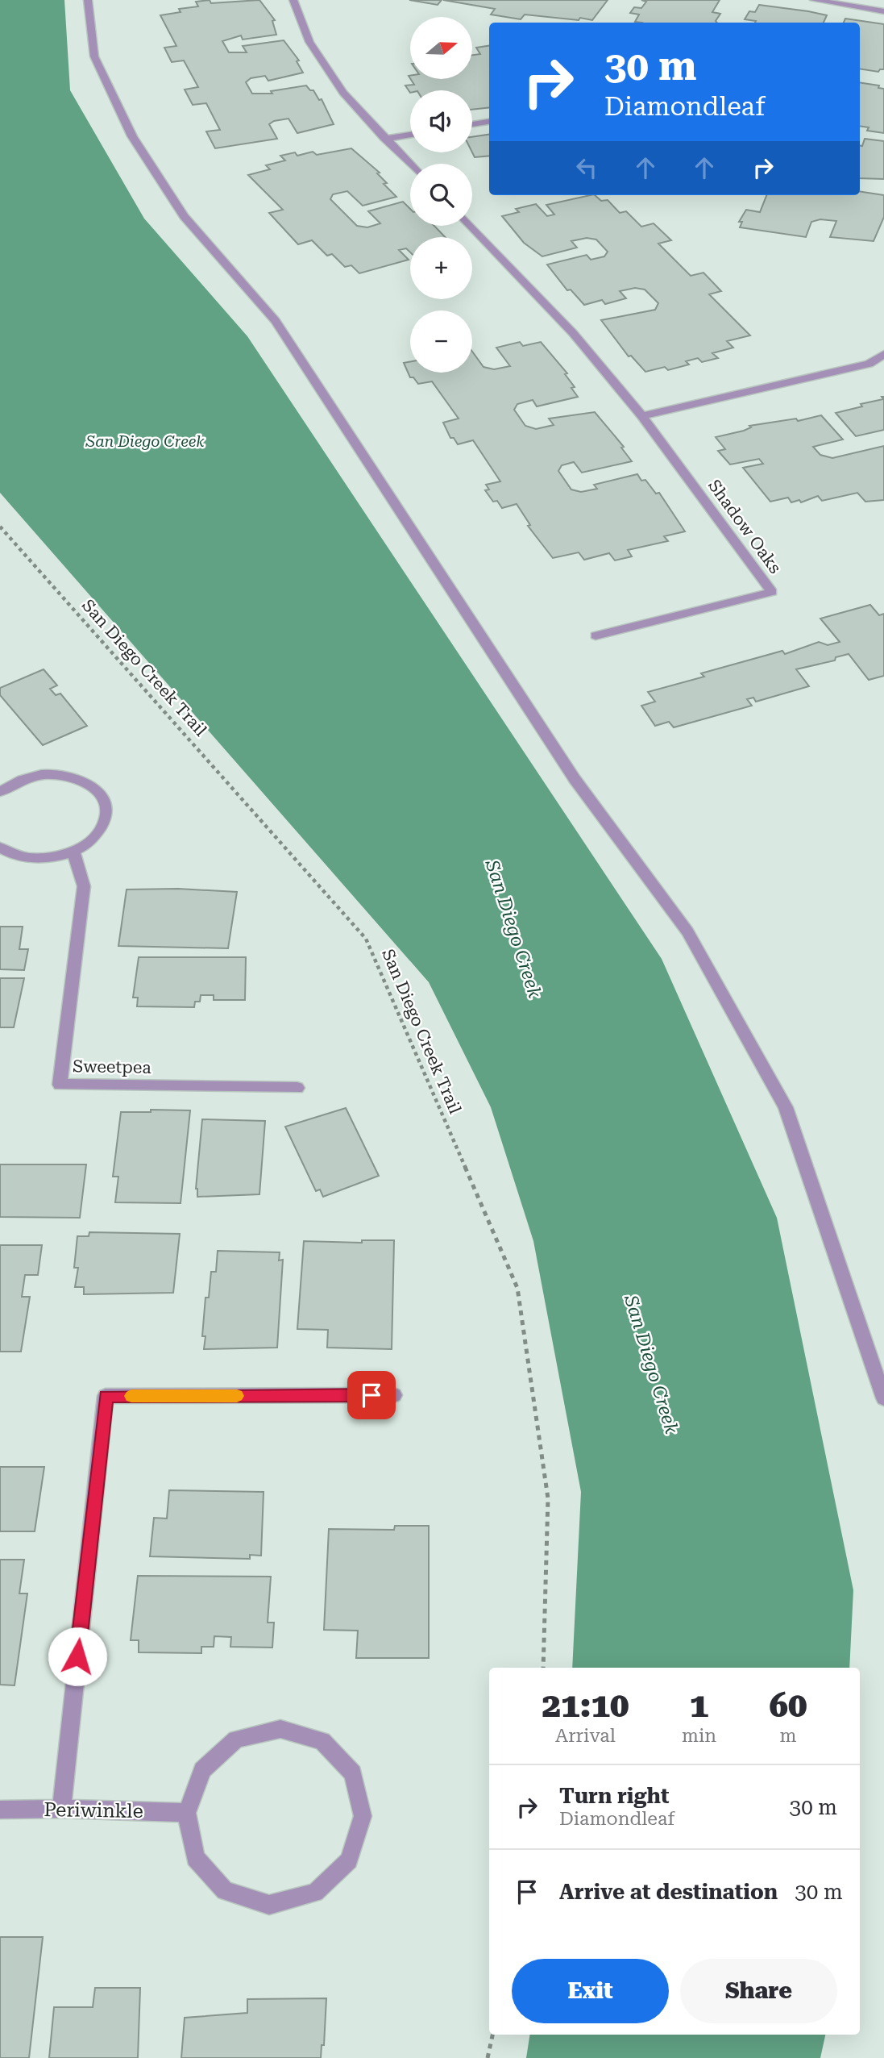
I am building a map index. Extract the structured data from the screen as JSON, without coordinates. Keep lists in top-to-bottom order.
{
  "streets": {
    "street": ["Shadow Oaks", "Sweetpea", "Periwinkle"],
    "path": ["San Diego Creek Trail"]
  },
  "water": ["San Diego Creek"],
  "north": "right",
  "page": {
    "map_buttons": ["+", "−"],
    "turn": ["30 m", "Diamondleaf"],
    "eta": [
      "21:10",
      "Arrival",
      "1",
      "min",
      "60",
      "m"
    ],
    "list": [
      {
        "name": "Turn right",
        "note": "Diamondleaf",
        "value": "30 m"
      },
      {
        "name": "Arrive at destination",
        "value": "30 m"
      }
    ],
    "buttons": ["Exit", "Share"]
  }
}
